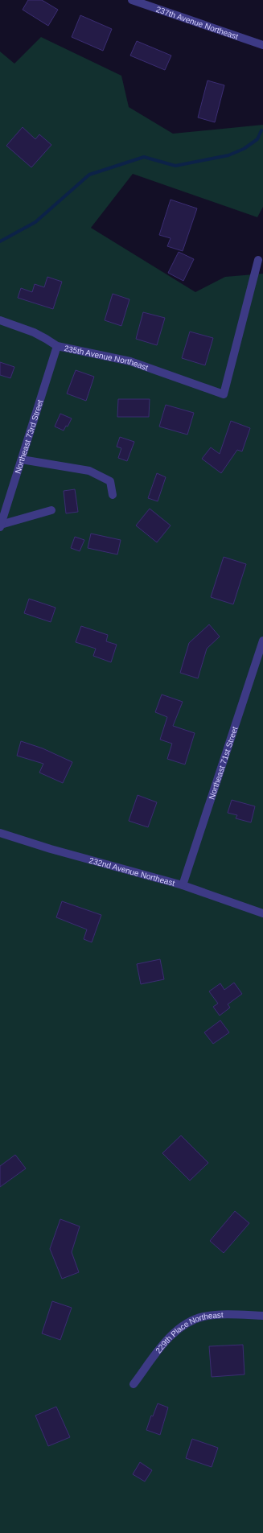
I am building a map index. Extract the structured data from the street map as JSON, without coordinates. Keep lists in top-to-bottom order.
{
  "streets": {
    "street": [
      "237th Avenue Northeast",
      "235th Avenue Northeast",
      "Northeast 73rd Street",
      "Northeast 71st Street",
      "232nd Avenue Northeast",
      "229th Place Northeast"
    ]
  },
  "crossings": [
    ["235th Avenue Northeast", "Northeast 73rd Street"],
    ["Northeast 71st Street", "232nd Avenue Northeast"]
  ]
}
